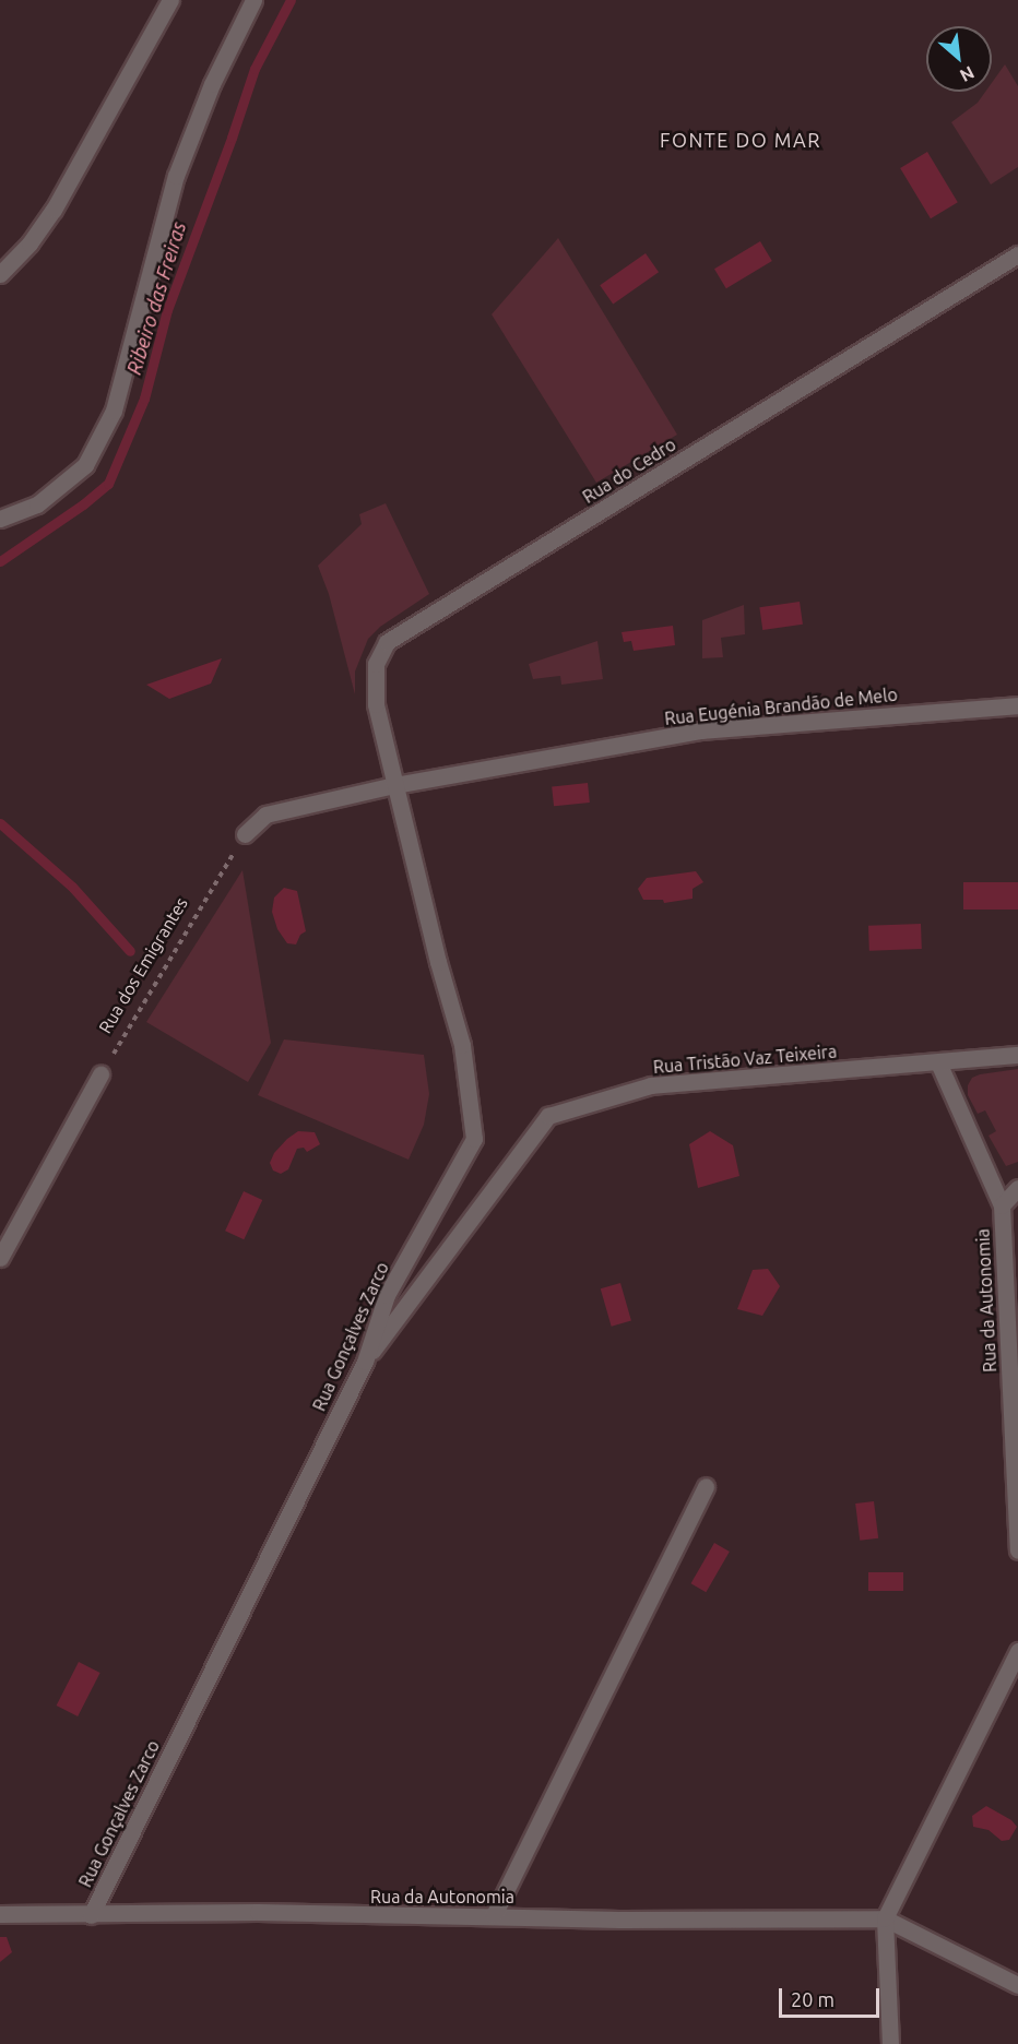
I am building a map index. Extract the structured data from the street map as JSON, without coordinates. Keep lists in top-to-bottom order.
{
  "streets": {
    "street": [
      "Rua do Cedro",
      "Rua Eugénia Brandão de Melo",
      "Rua Tristão Vaz Teixeira",
      "Rua da Autonomia",
      "Rua Gonçalves Zarco"
    ],
    "path": ["Rua dos Emigrantes"]
  },
  "crossings": [
    ["Rua do Cedro", "Rua Eugénia Brandão de Melo"],
    ["Rua do Cedro", "Rua Gonçalves Zarco"],
    ["Rua Eugénia Brandão de Melo", "Rua Gonçalves Zarco"],
    ["Rua Tristão Vaz Teixeira", "Rua da Autonomia"],
    ["Rua Tristão Vaz Teixeira", "Rua Gonçalves Zarco"],
    ["Rua da Autonomia", "Rua Gonçalves Zarco"]
  ],
  "districts": ["FONTE DO MAR"],
  "water": ["Ribeiro das Freiras"],
  "scale_bar": "20 m",
  "north": "bottom right"
}
